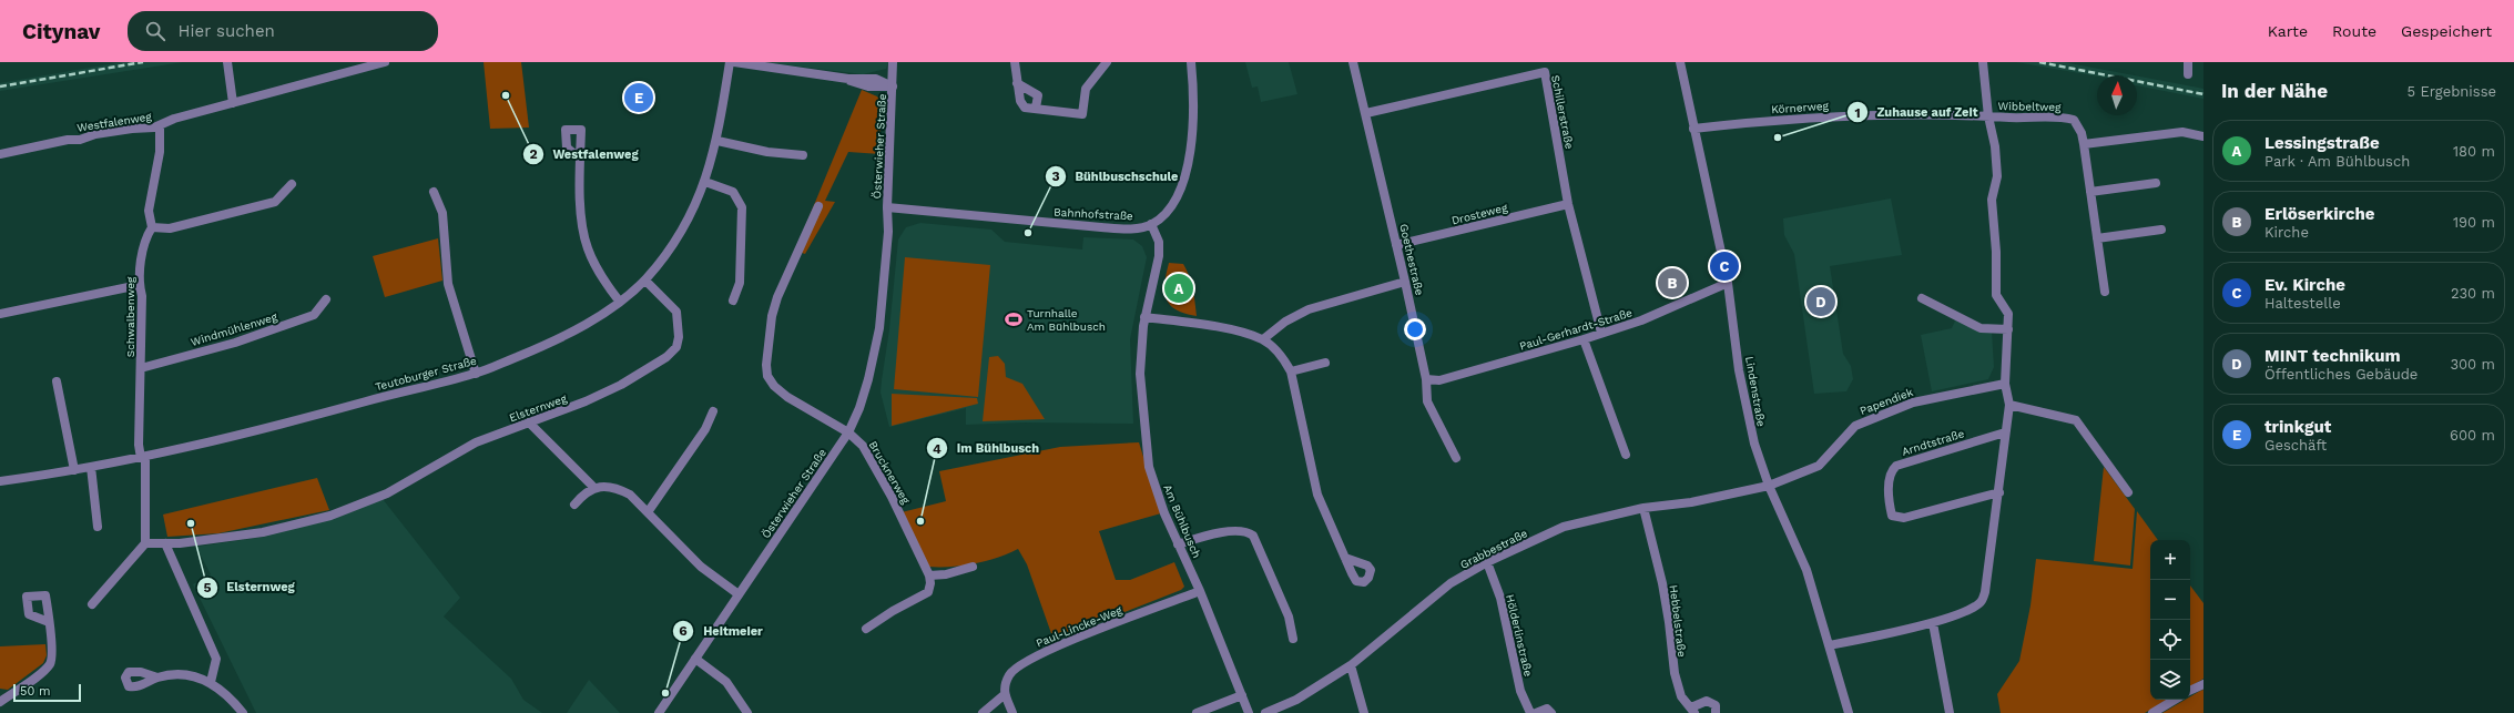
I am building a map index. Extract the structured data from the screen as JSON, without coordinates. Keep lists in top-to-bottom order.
{
  "streets": {
    "street": [
      "Wibbeltweg",
      "Körnerweg",
      "Schillerstraße",
      "Westfalenweg",
      "Österwieher Straße",
      "Bahnhofstraße",
      "Drosteweg",
      "Goethestraße",
      "Schwalbenweg",
      "Windmühlenweg",
      "Paul-Gerhardt-Straße",
      "Teutoburger Straße",
      "Lindenstraße",
      "Papendiek",
      "Elsternweg",
      "Arndtstraße",
      "Brucknerweg",
      "Am Bühlbusch",
      "Grabbestraße",
      "Hebbelstraße",
      "Paul-Lincke-Weg",
      "Hölderlinstraße"
    ]
  },
  "crossings": [
    ["Wibbeltweg", "Körnerweg"],
    ["Körnerweg", "Lindenstraße"],
    ["Schillerstraße", "Drosteweg"],
    ["Schillerstraße", "Goethestraße"],
    ["Schillerstraße", "Paul-Gerhardt-Straße"],
    ["Westfalenweg", "Schwalbenweg"],
    ["Österwieher Straße", "Bahnhofstraße"],
    ["Österwieher Straße", "Brucknerweg"],
    ["Bahnhofstraße", "Am Bühlbusch"],
    ["Drosteweg", "Goethestraße"],
    ["Goethestraße", "Paul-Gerhardt-Straße"],
    ["Schwalbenweg", "Windmühlenweg"],
    ["Schwalbenweg", "Teutoburger Straße"],
    ["Schwalbenweg", "Elsternweg"],
    ["Paul-Gerhardt-Straße", "Lindenstraße"],
    ["Teutoburger Straße", "Elsternweg"],
    ["Lindenstraße", "Papendiek"],
    ["Lindenstraße", "Grabbestraße"],
    ["Papendiek", "Grabbestraße"],
    ["Am Bühlbusch", "Paul-Lincke-Weg"],
    ["Grabbestraße", "Hebbelstraße"],
    ["Grabbestraße", "Hölderlinstraße"]
  ],
  "places": {
    "other": [
      "Westfalenweg",
      "Zuhause auf Zeit",
      "Bühlbuschschule",
      "Im Bühlbusch",
      "Elsternweg",
      "Heitmeier"
    ],
    "sports": ["Turnhalle Am Bühlbusch"]
  },
  "scale_bar": "50 m",
  "north": "top",
  "page": {
    "header": "Citynav",
    "search": "Hier suchen",
    "nav": ["Karte", "Route", "Gespeichert"],
    "heading": ["In der Nähe", "5 Ergebnisse"],
    "pins": [
      "E",
      "C",
      "B",
      "A",
      "D"
    ],
    "list": [
      {
        "mark": "A",
        "name": "Lessingstraße",
        "note": "Park · Am Bühlbusch",
        "value": "180 m"
      },
      {
        "mark": "B",
        "name": "Erlöserkirche",
        "note": "Kirche",
        "value": "190 m"
      },
      {
        "mark": "C",
        "name": "Ev. Kirche",
        "note": "Haltestelle",
        "value": "230 m"
      },
      {
        "mark": "D",
        "name": "MINT technikum",
        "note": "Öffentliches Gebäude",
        "value": "300 m"
      },
      {
        "mark": "E",
        "name": "trinkgut",
        "note": "Geschäft",
        "value": "600 m"
      }
    ],
    "map_buttons": ["+", "−"],
    "scale": "50 m"
  }
}
